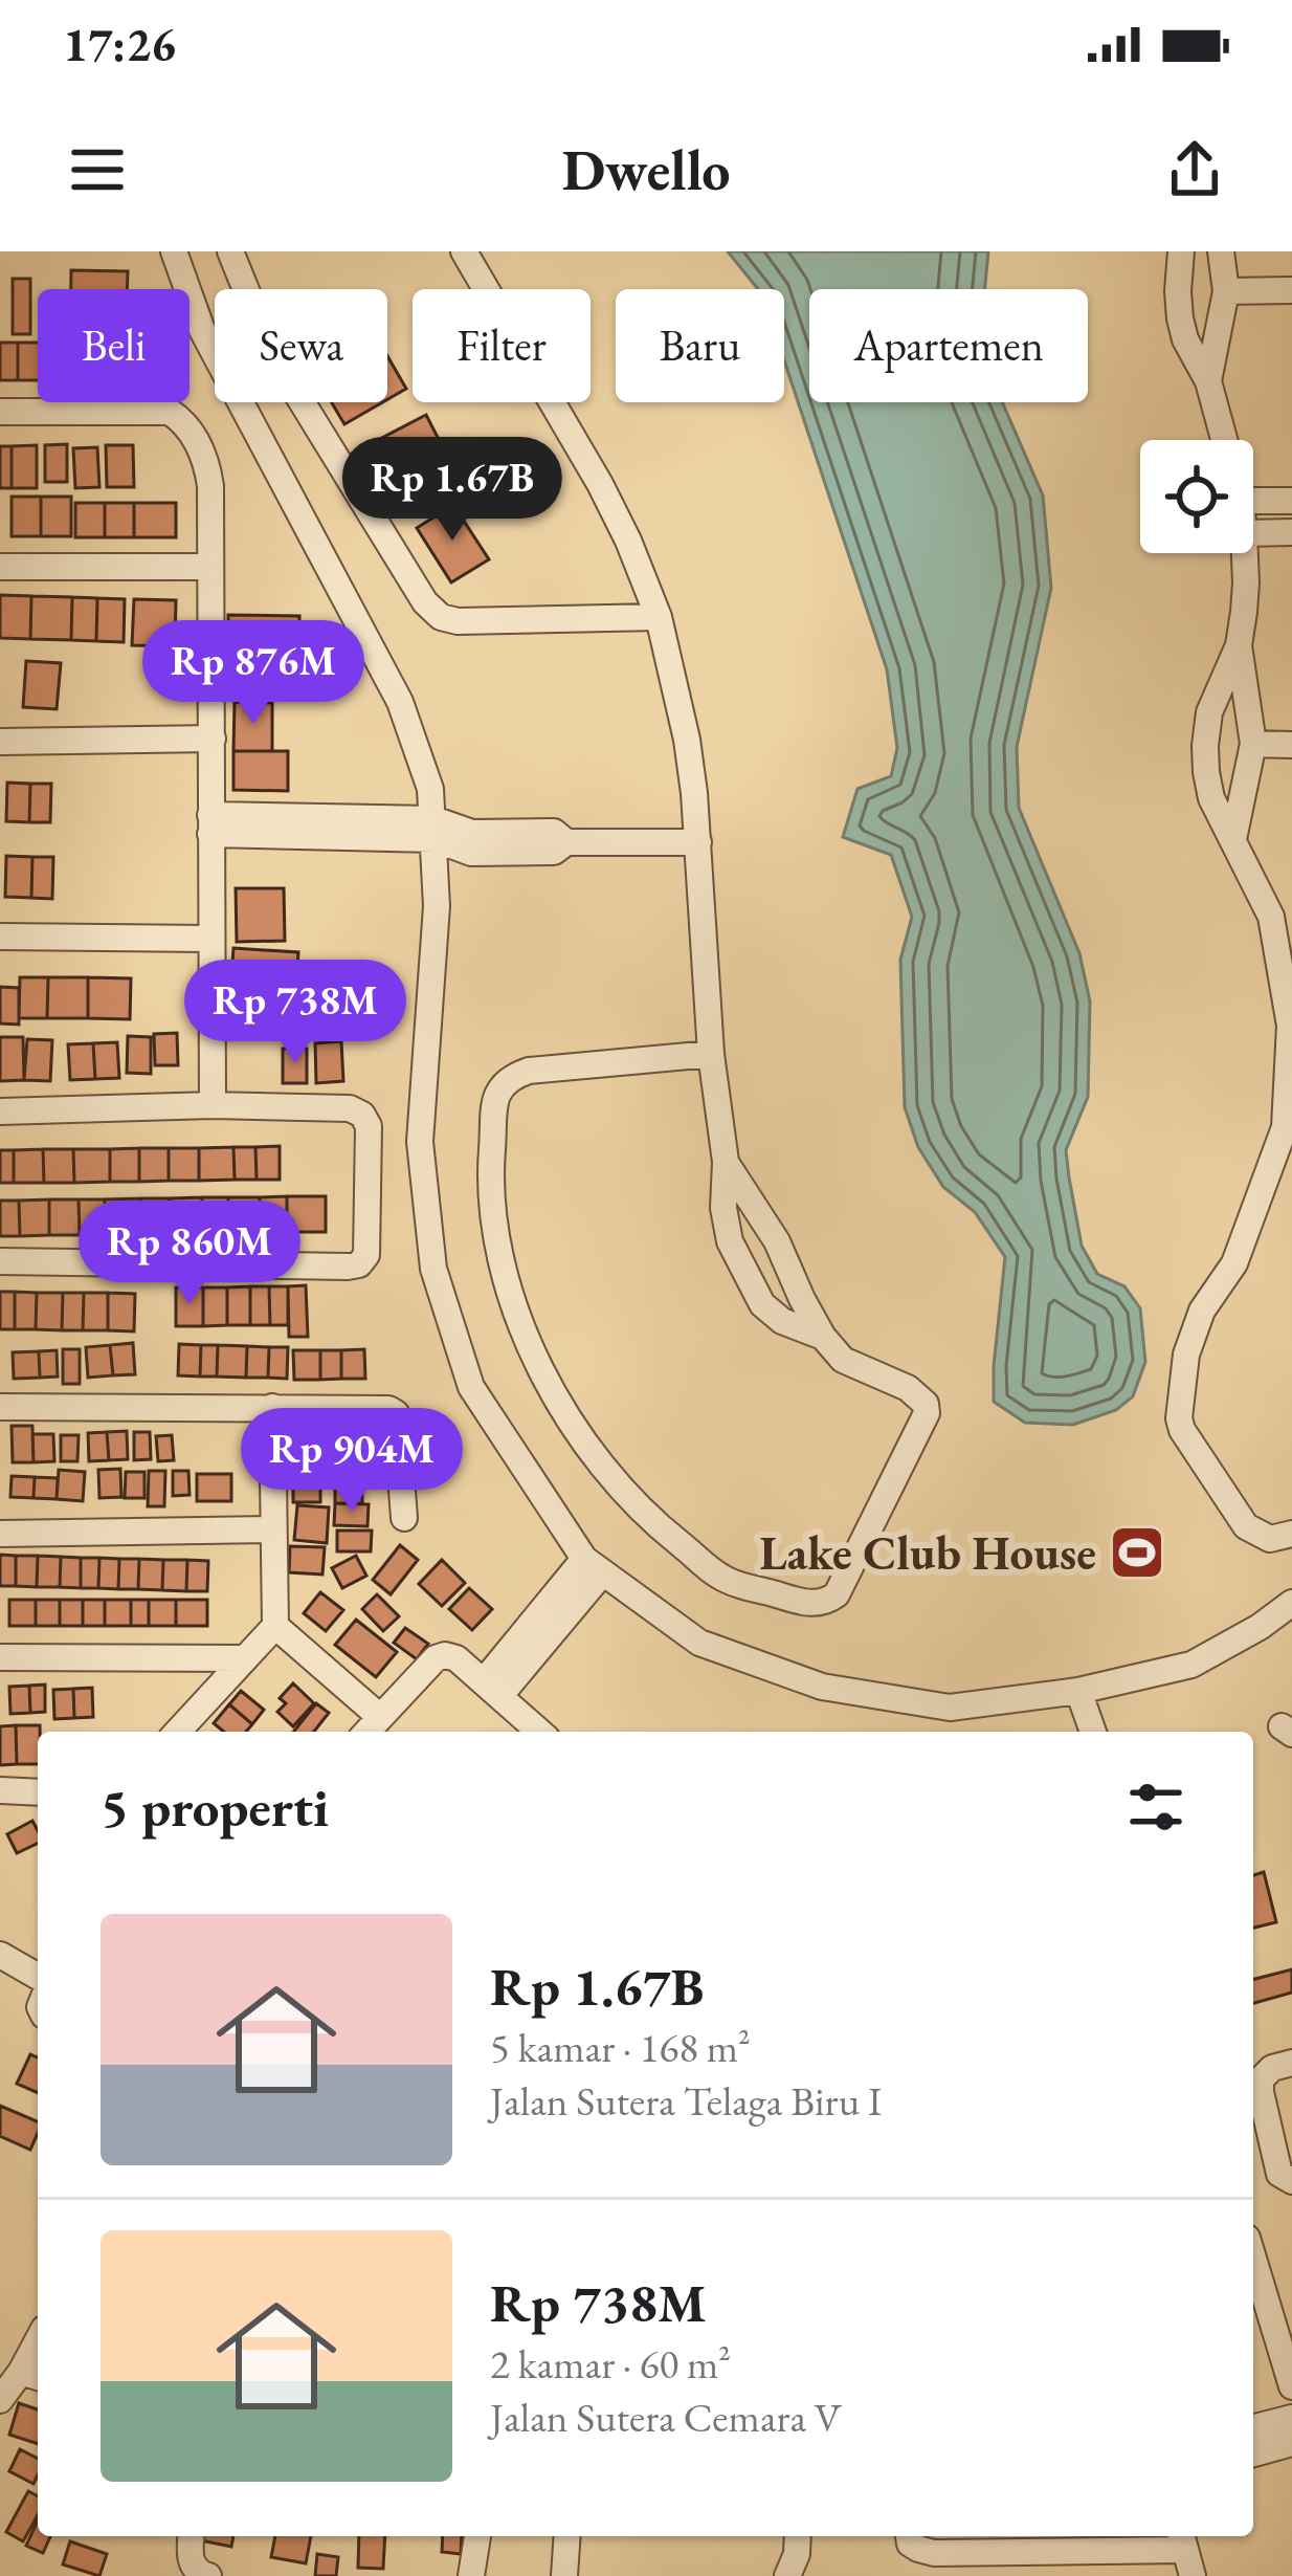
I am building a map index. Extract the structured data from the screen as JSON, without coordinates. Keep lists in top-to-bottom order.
{
  "places": {
    "sports": ["Lake Club House"]
  },
  "page": {
    "status": "17:26",
    "header": "Dwello",
    "chip": [
      "Beli",
      "Sewa",
      "Filter",
      "Baru",
      "Apartemen"
    ],
    "price": [
      "Rp 1.67B",
      "Rp 876M",
      "Rp 738M",
      "Rp 860M",
      "Rp 904M"
    ],
    "heading": "5 properti",
    "list": [
      {
        "name": "Rp 1.67B",
        "note": "5 kamar · 168 m² · Jalan Sutera Telaga Biru I"
      },
      {
        "name": "Rp 738M",
        "note": "2 kamar · 60 m² · Jalan Sutera Cemara V"
      }
    ]
  }
}
